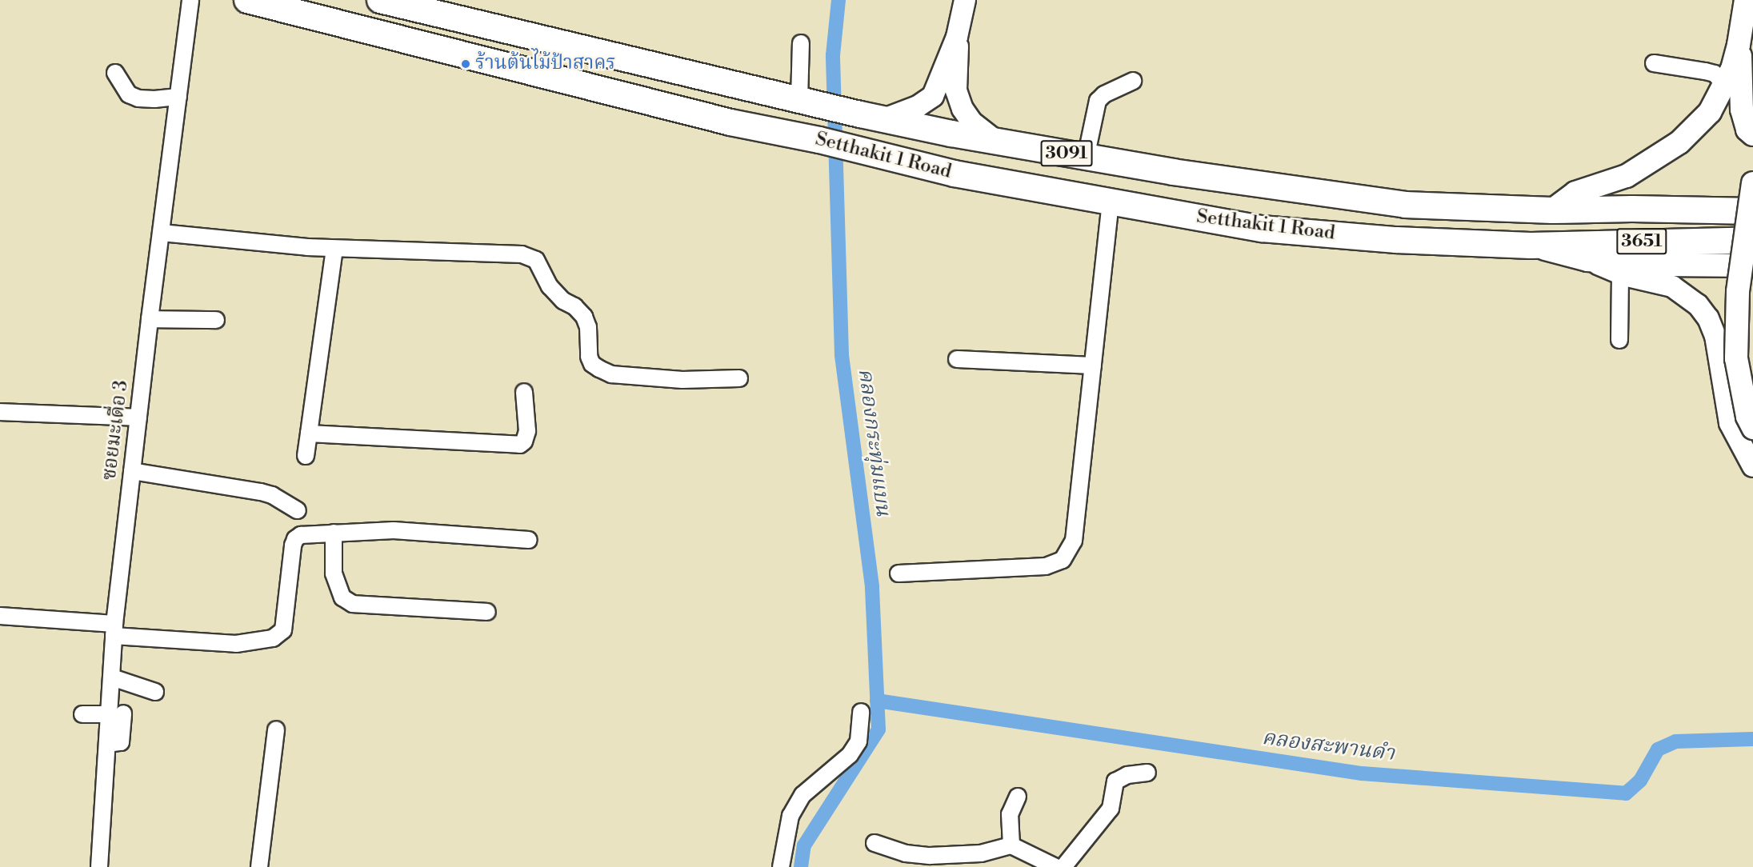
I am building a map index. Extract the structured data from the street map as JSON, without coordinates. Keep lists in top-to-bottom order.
{
  "streets": {
    "main road": ["3091", "Setthakit 1 Road", "3651"],
    "street": ["ซอยมะเดื่อ 3"]
  },
  "crossings": [
    ["3091", "Setthakit 1 Road"],
    ["3091", "3651"],
    ["Setthakit 1 Road", "3651"]
  ],
  "water": ["คลองกระทุ่มแบน", "คลองสะพานดำ"],
  "places": ["ร้านต้นไม้ป้าสาคร"]
}
